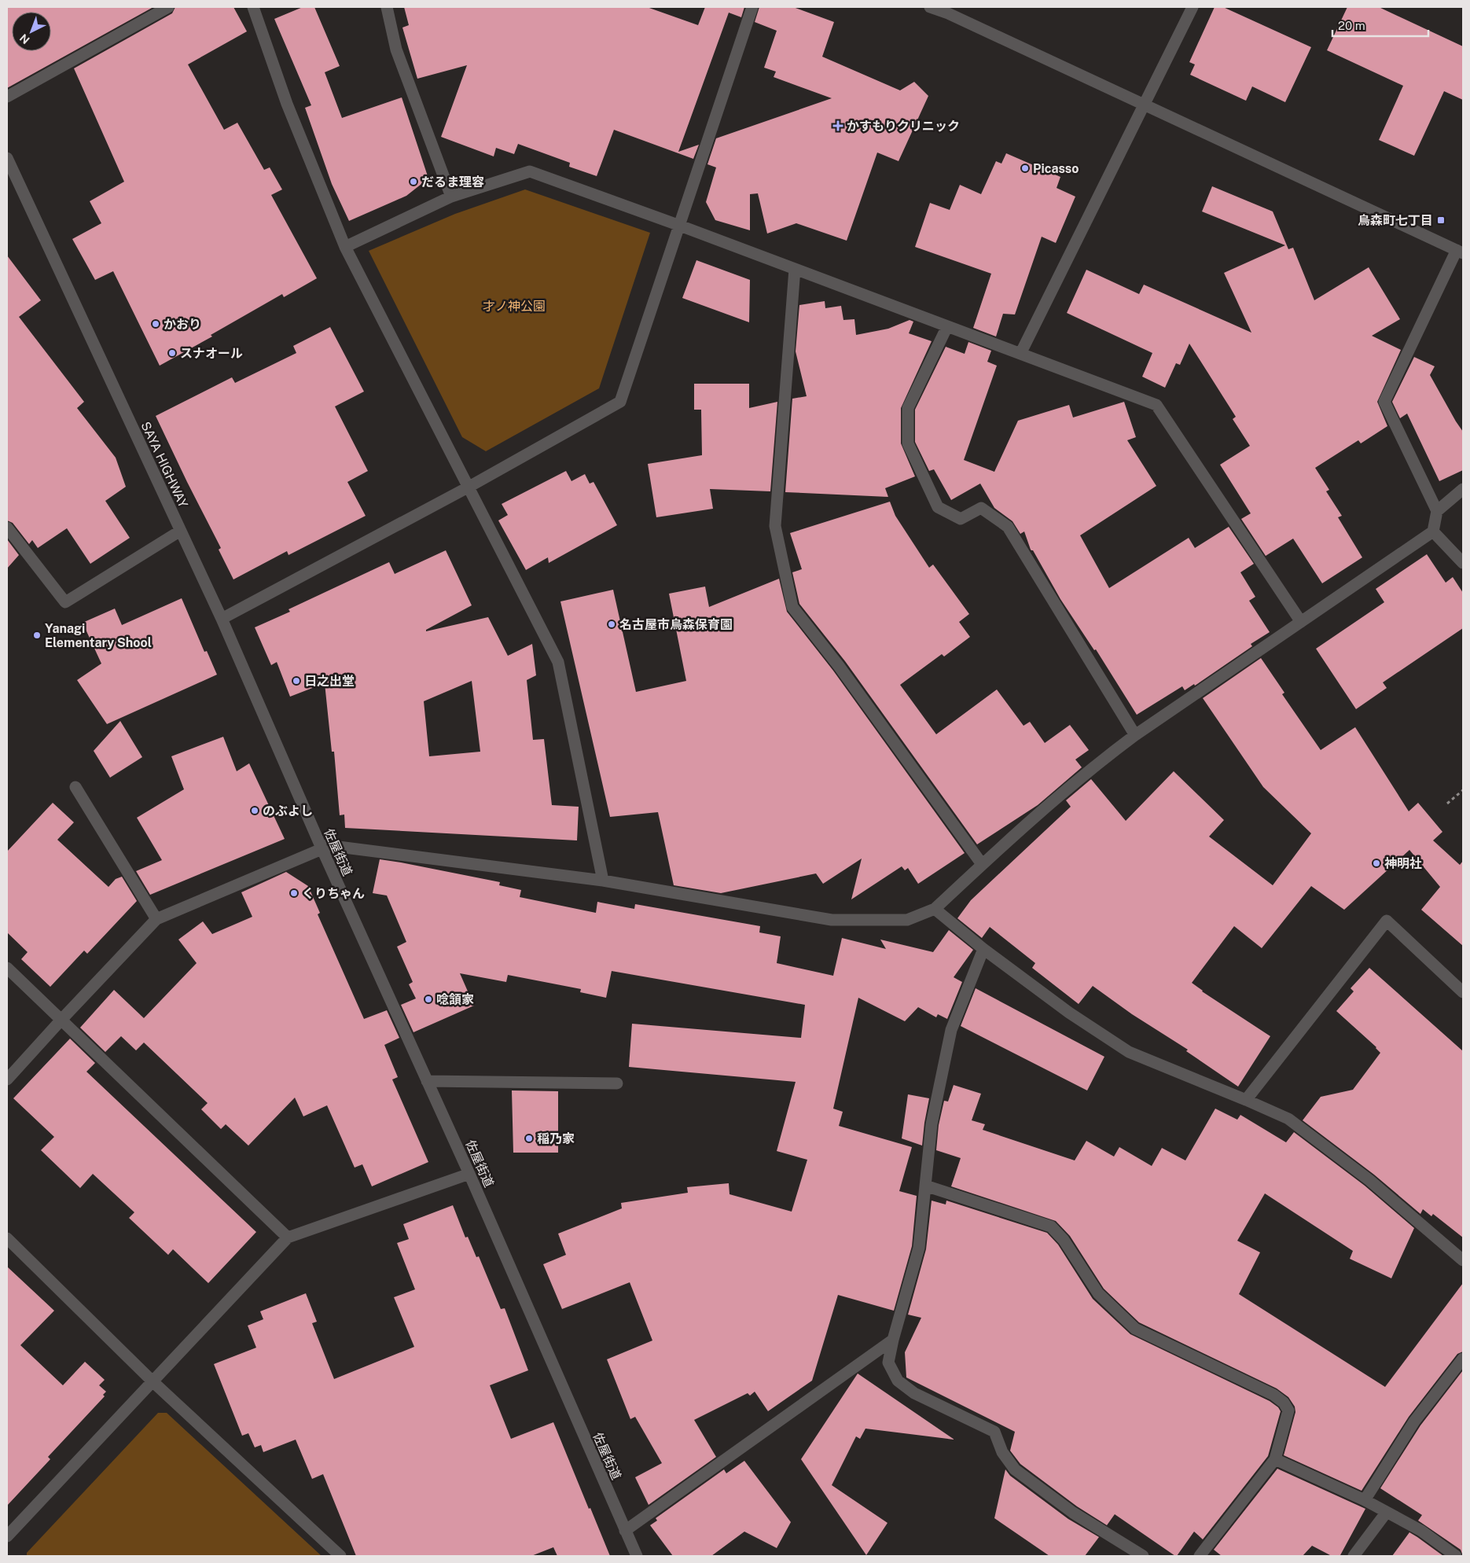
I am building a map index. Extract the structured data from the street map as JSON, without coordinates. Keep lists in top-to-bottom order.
{
  "streets": {
    "street": ["SAYA HIGHWAY", "佐屋街道"]
  },
  "crossings": [
    ["SAYA HIGHWAY", "佐屋街道"]
  ],
  "parks": ["才ノ神公園"],
  "places": {
    "health": ["かすもりクリニック"],
    "other": [
      "Picasso",
      "だるま理容",
      "かおり",
      "スナオール",
      "名古屋市烏森保育園",
      "Yanagi Elementary Shool",
      "日之出堂",
      "のぶよし",
      "神明社",
      "くりちゃん",
      "唸頷家",
      "稲乃家"
    ],
    "transit": ["烏森町七丁目"]
  },
  "scale_bar": "20 m",
  "north": "bottom left"
}
